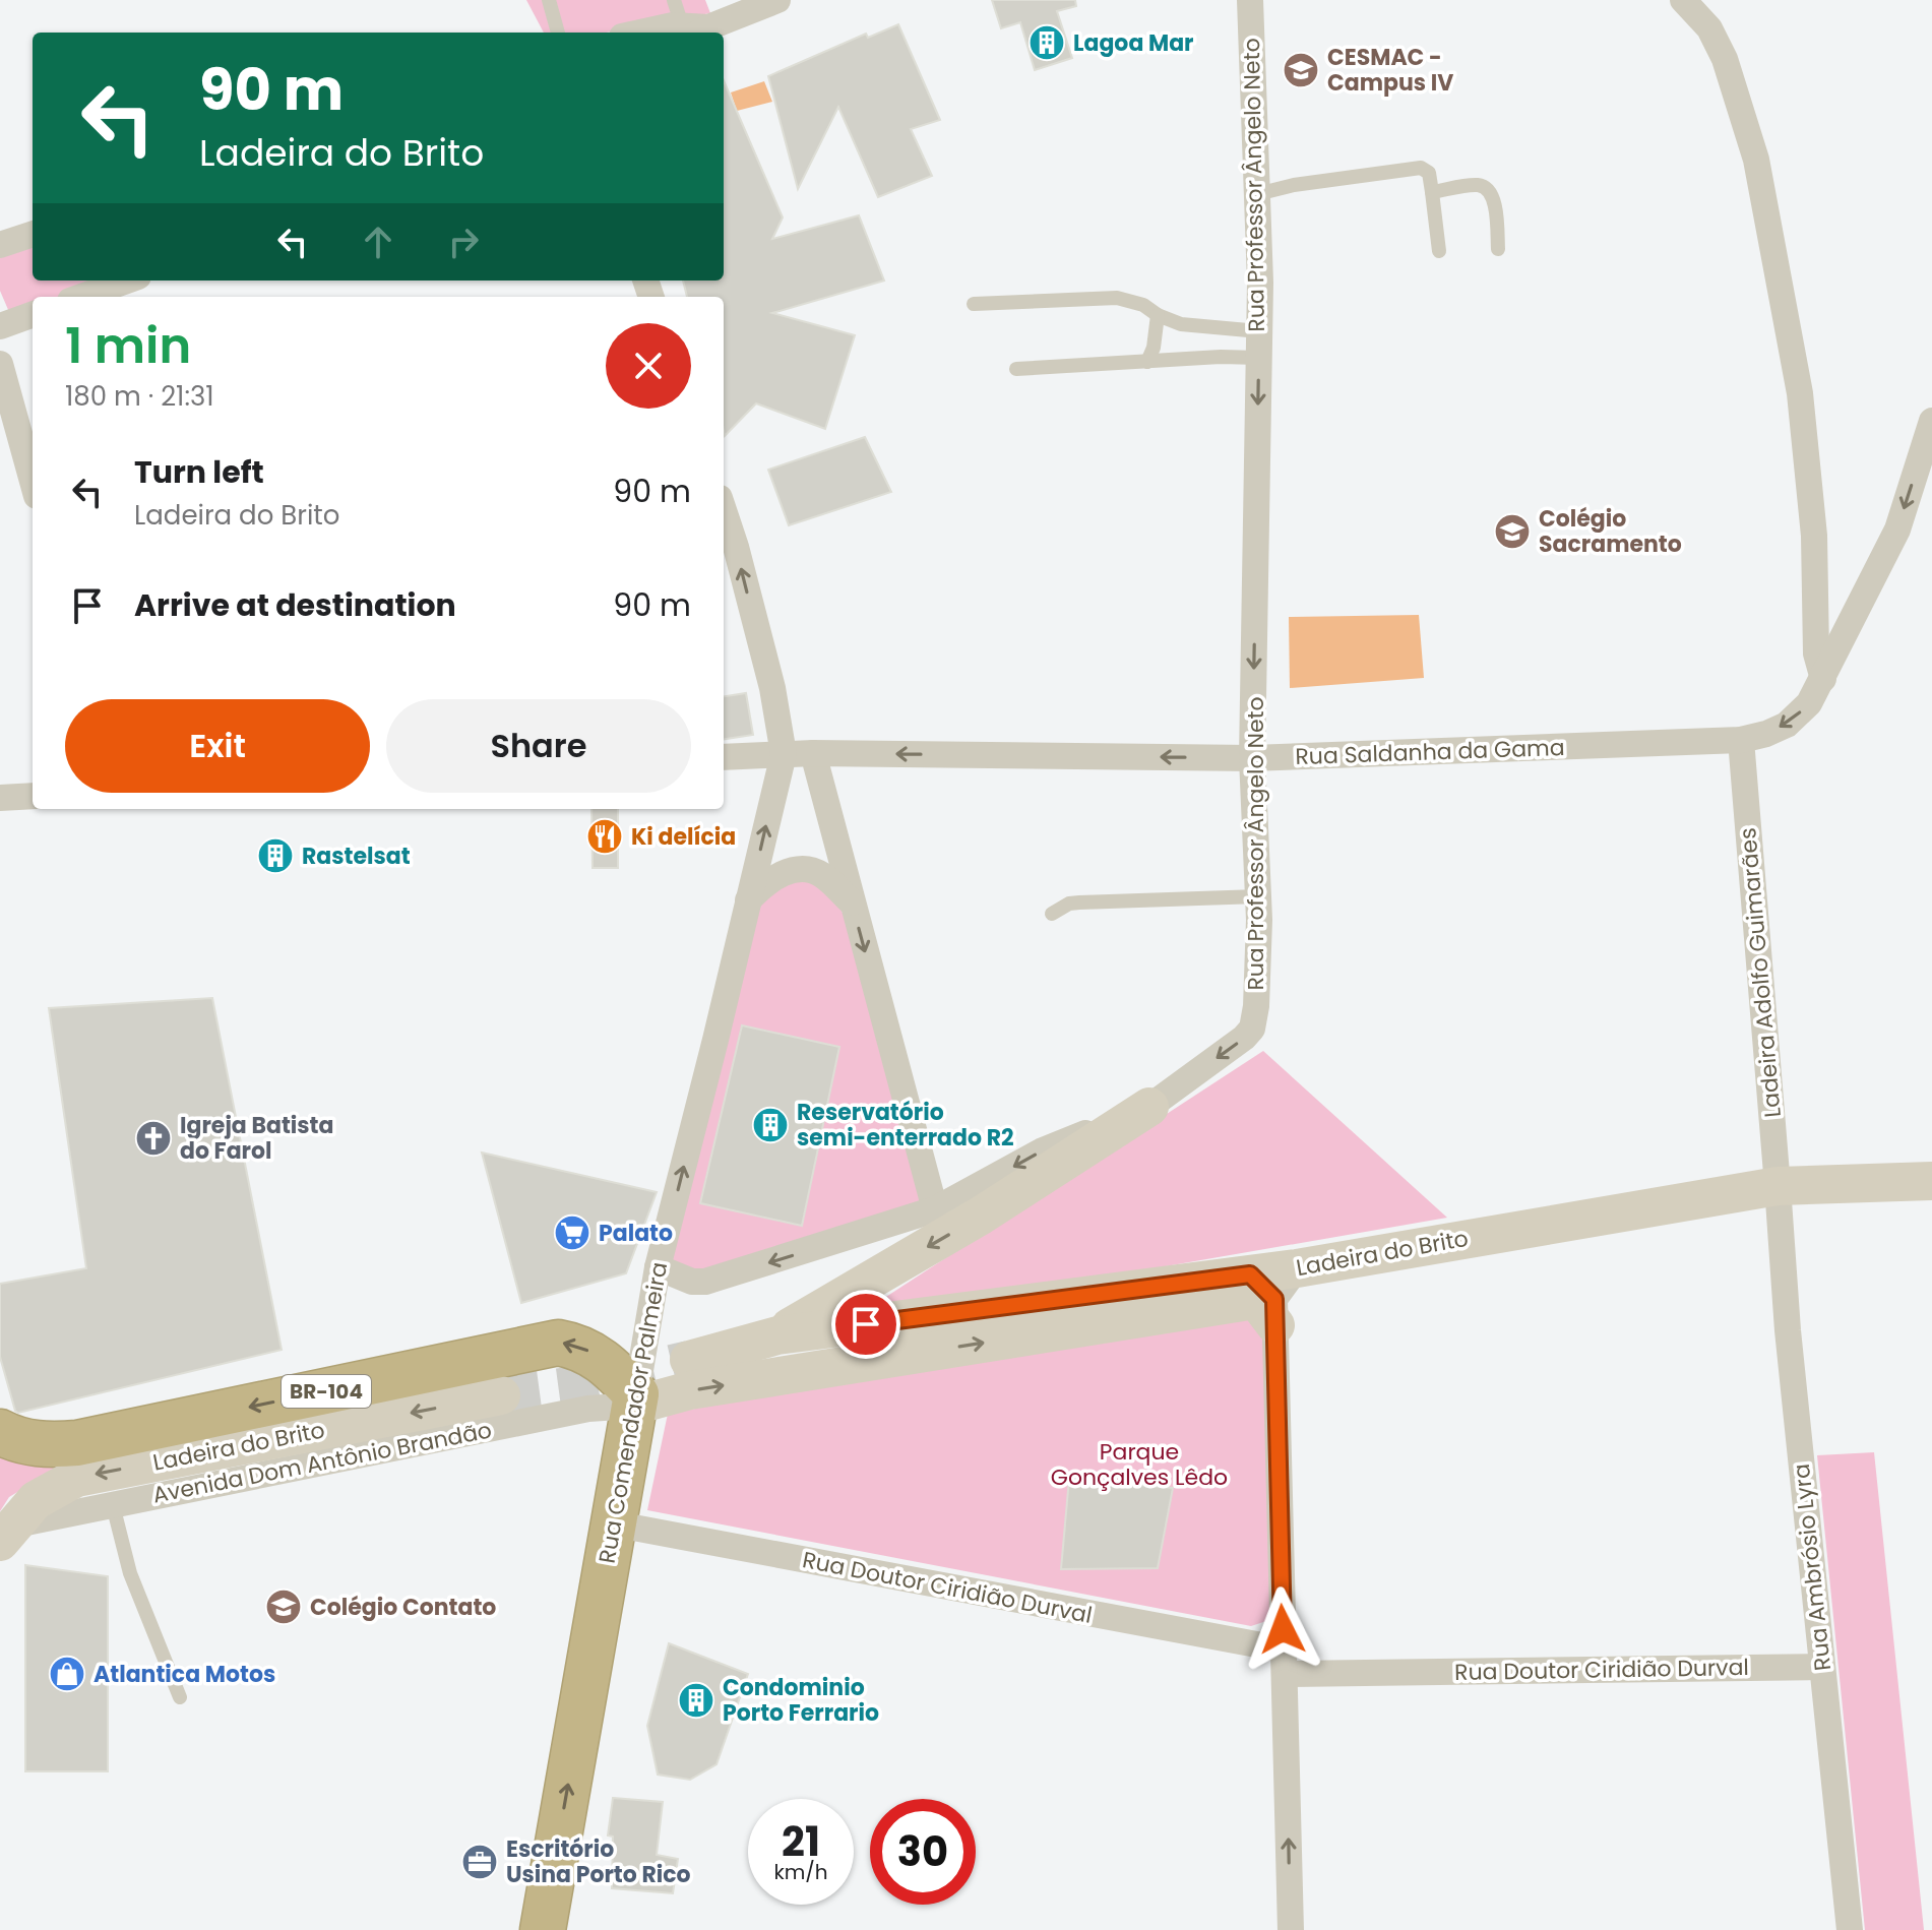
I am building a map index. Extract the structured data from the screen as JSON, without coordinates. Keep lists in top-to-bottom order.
{
  "streets": {
    "highway": ["BR-104", "Rua Comendador Palmeira"],
    "main road": ["Ladeira do Brito"],
    "street": [
      "Rua Professor Ângelo Neto",
      "Rua Saldanha da Gama",
      "Ladeira Adolfo Guimarães",
      "Avenida Dom Antônio Brandão",
      "Rua Ambrósio Lyra",
      "Rua Doutor Ciridião Durval"
    ]
  },
  "crossings": [
    ["Rua Professor Ângelo Neto", "Rua Saldanha da Gama"],
    ["Rua Professor Ângelo Neto", "Rua Comendador Palmeira"],
    ["Rua Saldanha da Gama", "Ladeira Adolfo Guimarães"],
    ["Rua Saldanha da Gama", "Rua Comendador Palmeira"],
    ["Ladeira Adolfo Guimarães", "Ladeira do Brito"],
    ["Ladeira Adolfo Guimarães", "Rua Ambrósio Lyra"],
    ["Ladeira do Brito", "Avenida Dom Antônio Brandão"],
    ["Ladeira do Brito", "Rua Ambrósio Lyra"],
    ["BR-104", "Rua Comendador Palmeira"],
    ["BR-104", "Avenida Dom Antônio Brandão"],
    ["Rua Comendador Palmeira", "Avenida Dom Antônio Brandão"],
    ["Rua Comendador Palmeira", "Rua Doutor Ciridião Durval"],
    ["Rua Ambrósio Lyra", "Rua Doutor Ciridião Durval"]
  ],
  "one_way": ["Rua Professor Ângelo Neto", "Rua Saldanha da Gama"],
  "parks": ["Parque Gonçalves Lêdo"],
  "places": {
    "building": [
      "Lagoa Mar",
      "Rastelsat",
      "Reservatório semi-enterrado R2",
      "Condominio Porto Ferrario"
    ],
    "school or university": ["CESMAC - Campus IV", "Colégio Sacramento", "Colégio Contato"],
    "restaurant": ["Ki delícia"],
    "church": ["Igreja Batista do Farol"],
    "supermarket": ["Palato"],
    "shop": ["Atlantica Motos"],
    "office": ["Escritório Usina Porto Rico"]
  },
  "page": {
    "turn": ["90 m", "Ladeira do Brito"],
    "heading": ["1 min", "180 m · 21:31"],
    "list": [
      {
        "name": "Turn left",
        "note": "Ladeira do Brito",
        "value": "90 m"
      },
      {
        "name": "Arrive at destination",
        "value": "90 m"
      }
    ],
    "buttons": ["Exit", "Share"],
    "speed": "21 km/h",
    "limit": "30"
  }
}
